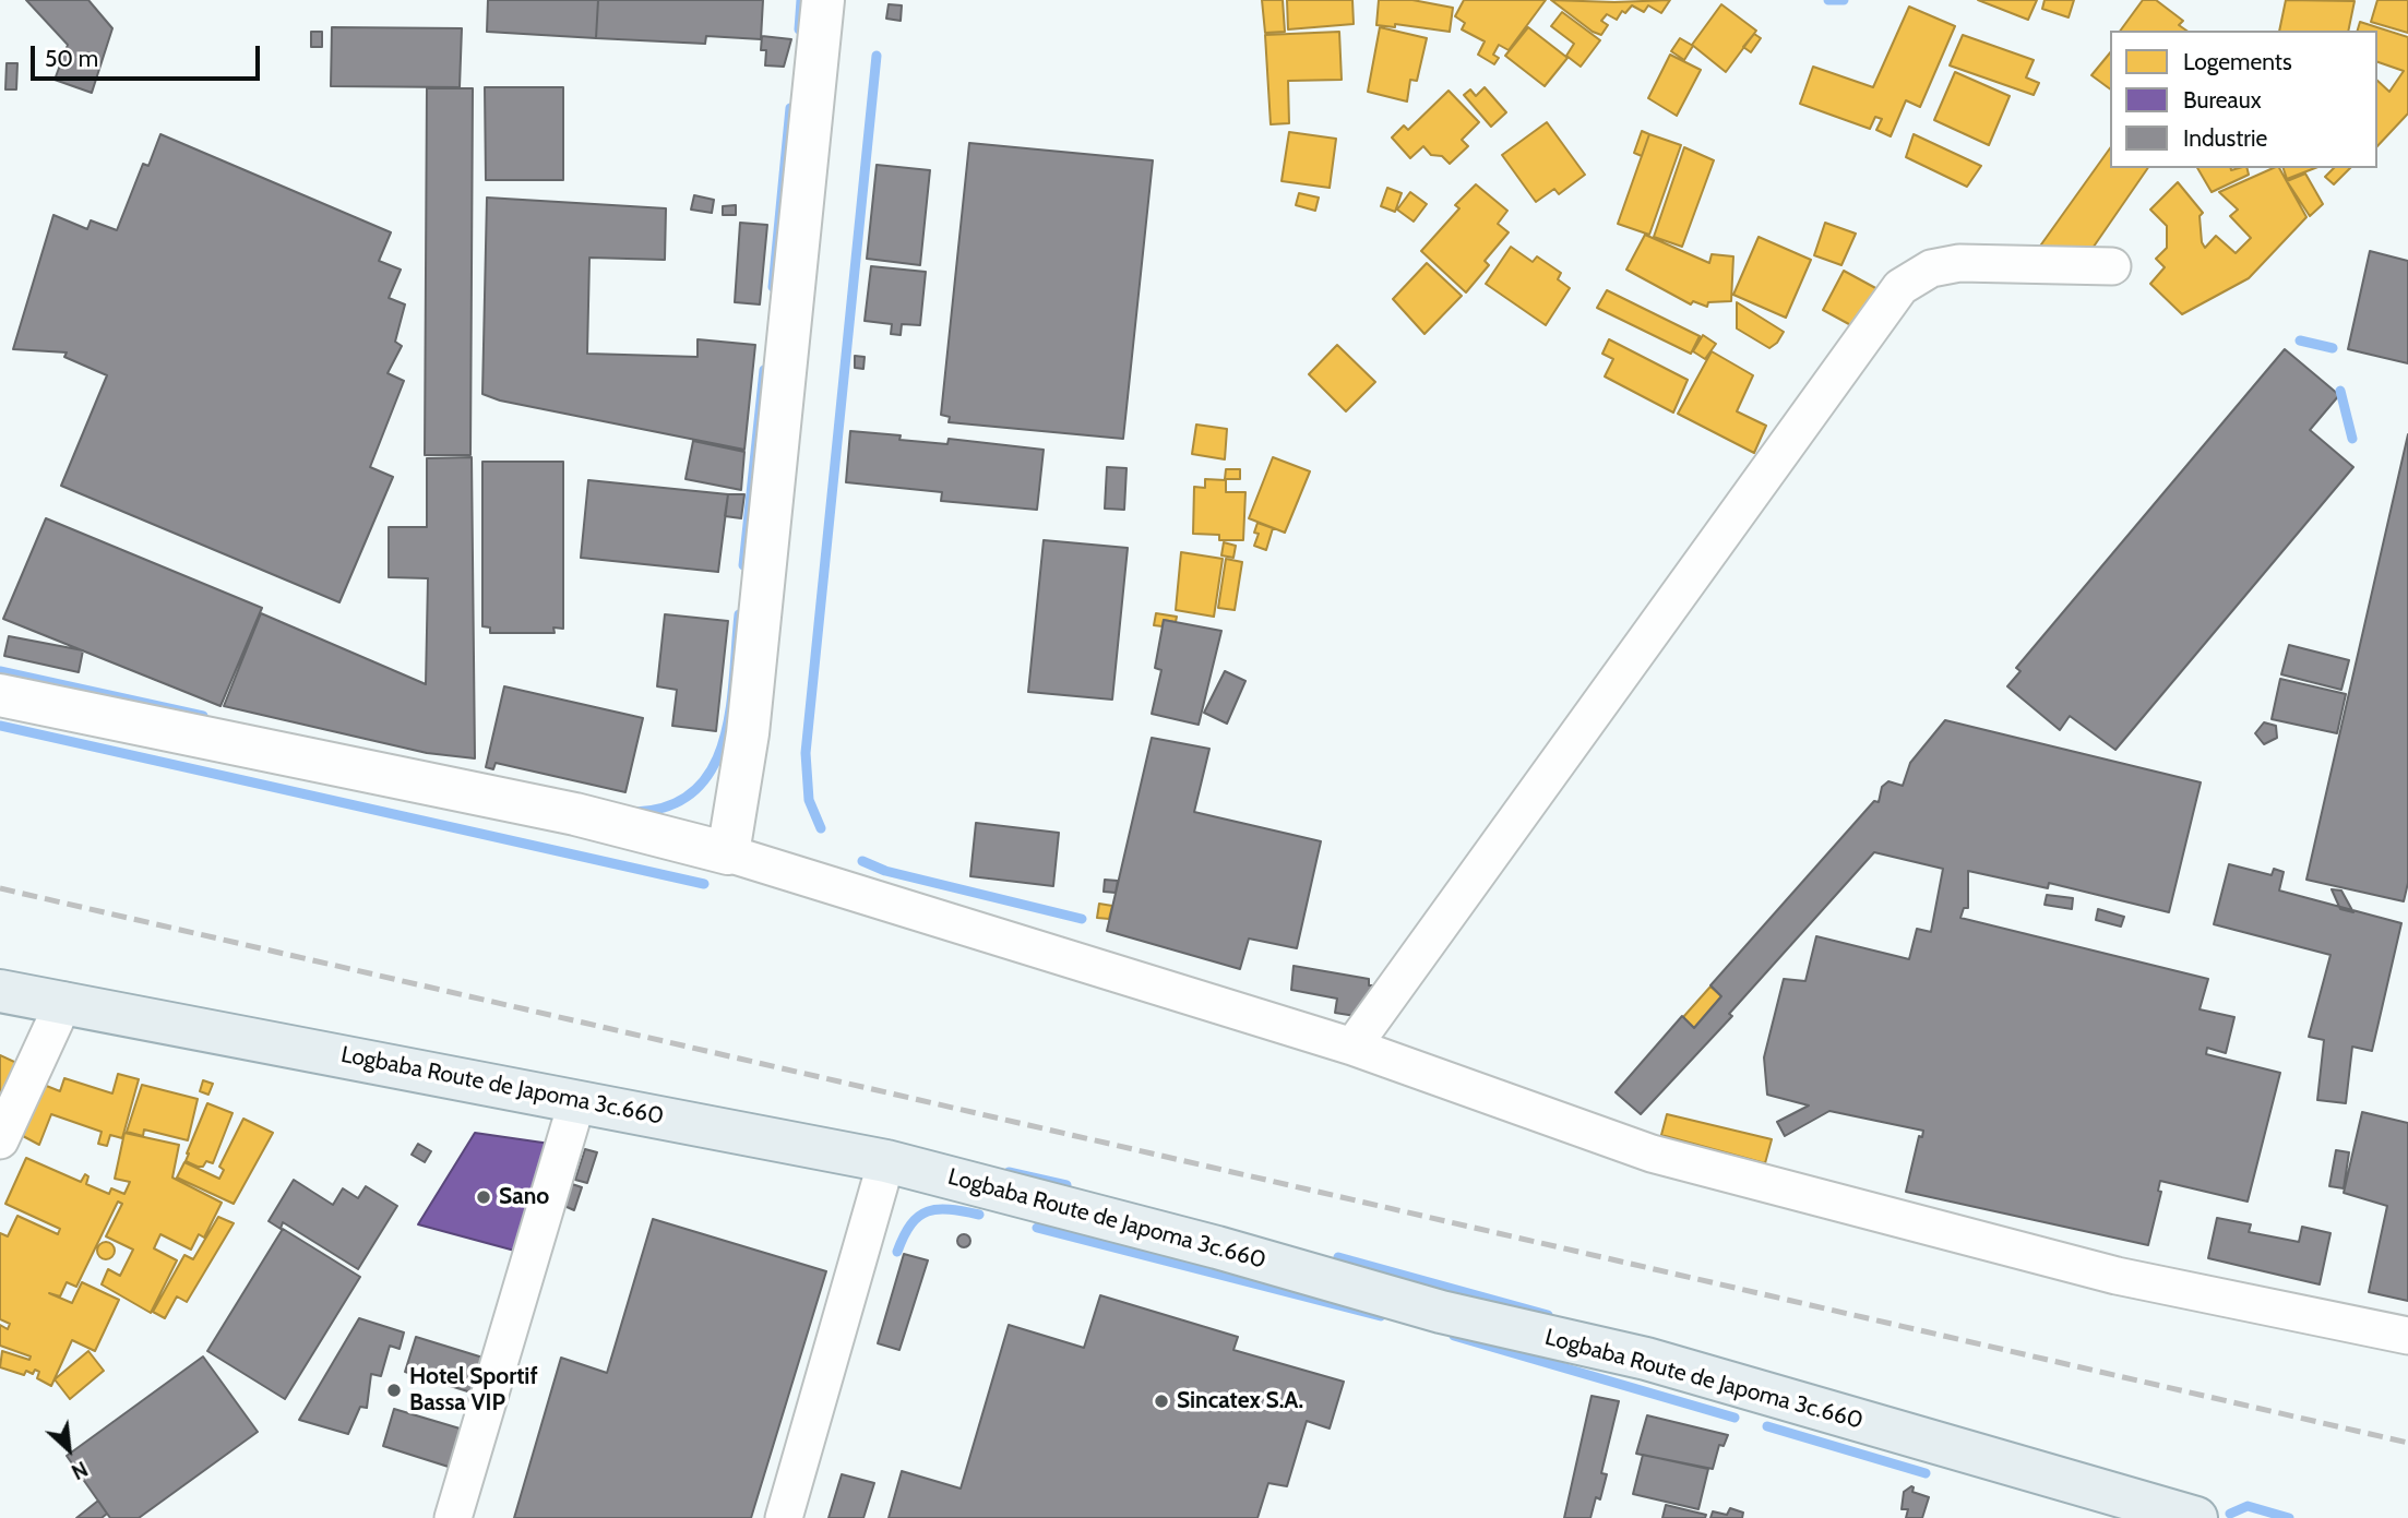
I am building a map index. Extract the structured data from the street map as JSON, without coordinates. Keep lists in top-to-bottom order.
{
  "streets": {
    "main road": ["Logbaba Route de Japoma 3c.660"]
  },
  "places": ["Sano", "Hotel Sportif Bassa VIP", "Sincatex S.A."],
  "legend": ["Logements", "Bureaux", "Industrie"],
  "scale_bar": "50 m",
  "north": "bottom right"
}
